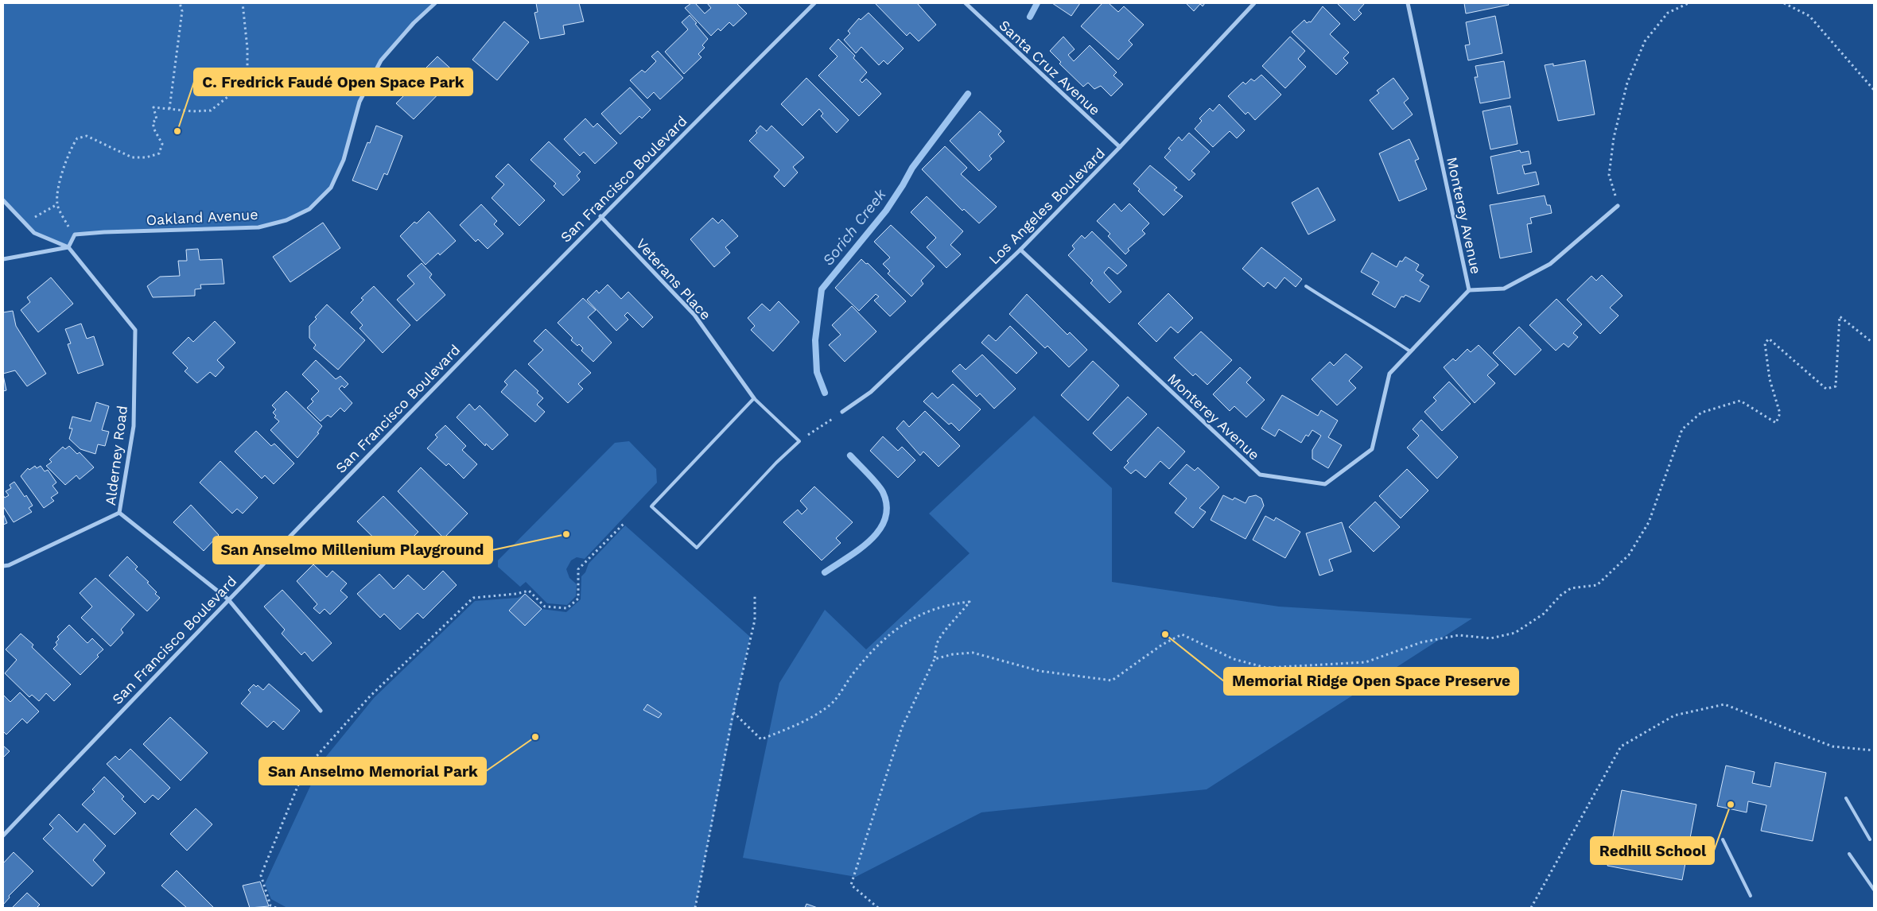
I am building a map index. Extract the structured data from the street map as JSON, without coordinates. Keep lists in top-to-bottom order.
{
  "streets": {
    "street": [
      "Santa Cruz Avenue",
      "San Francisco Boulevard",
      "Los Angeles Boulevard",
      "Monterey Avenue",
      "Oakland Avenue",
      "Veterans Place",
      "Alderney Road"
    ]
  },
  "crossings": [
    ["Santa Cruz Avenue", "Los Angeles Boulevard"],
    ["San Francisco Boulevard", "Veterans Place"],
    ["San Francisco Boulevard", "Alderney Road"],
    ["Los Angeles Boulevard", "Monterey Avenue"]
  ],
  "water": ["Sorich Creek"],
  "places": [
    "C. Fredrick Faudé Open Space Park",
    "San Anselmo Millenium Playground",
    "Memorial Ridge Open Space Preserve",
    "San Anselmo Memorial Park",
    "Redhill School"
  ]
}
